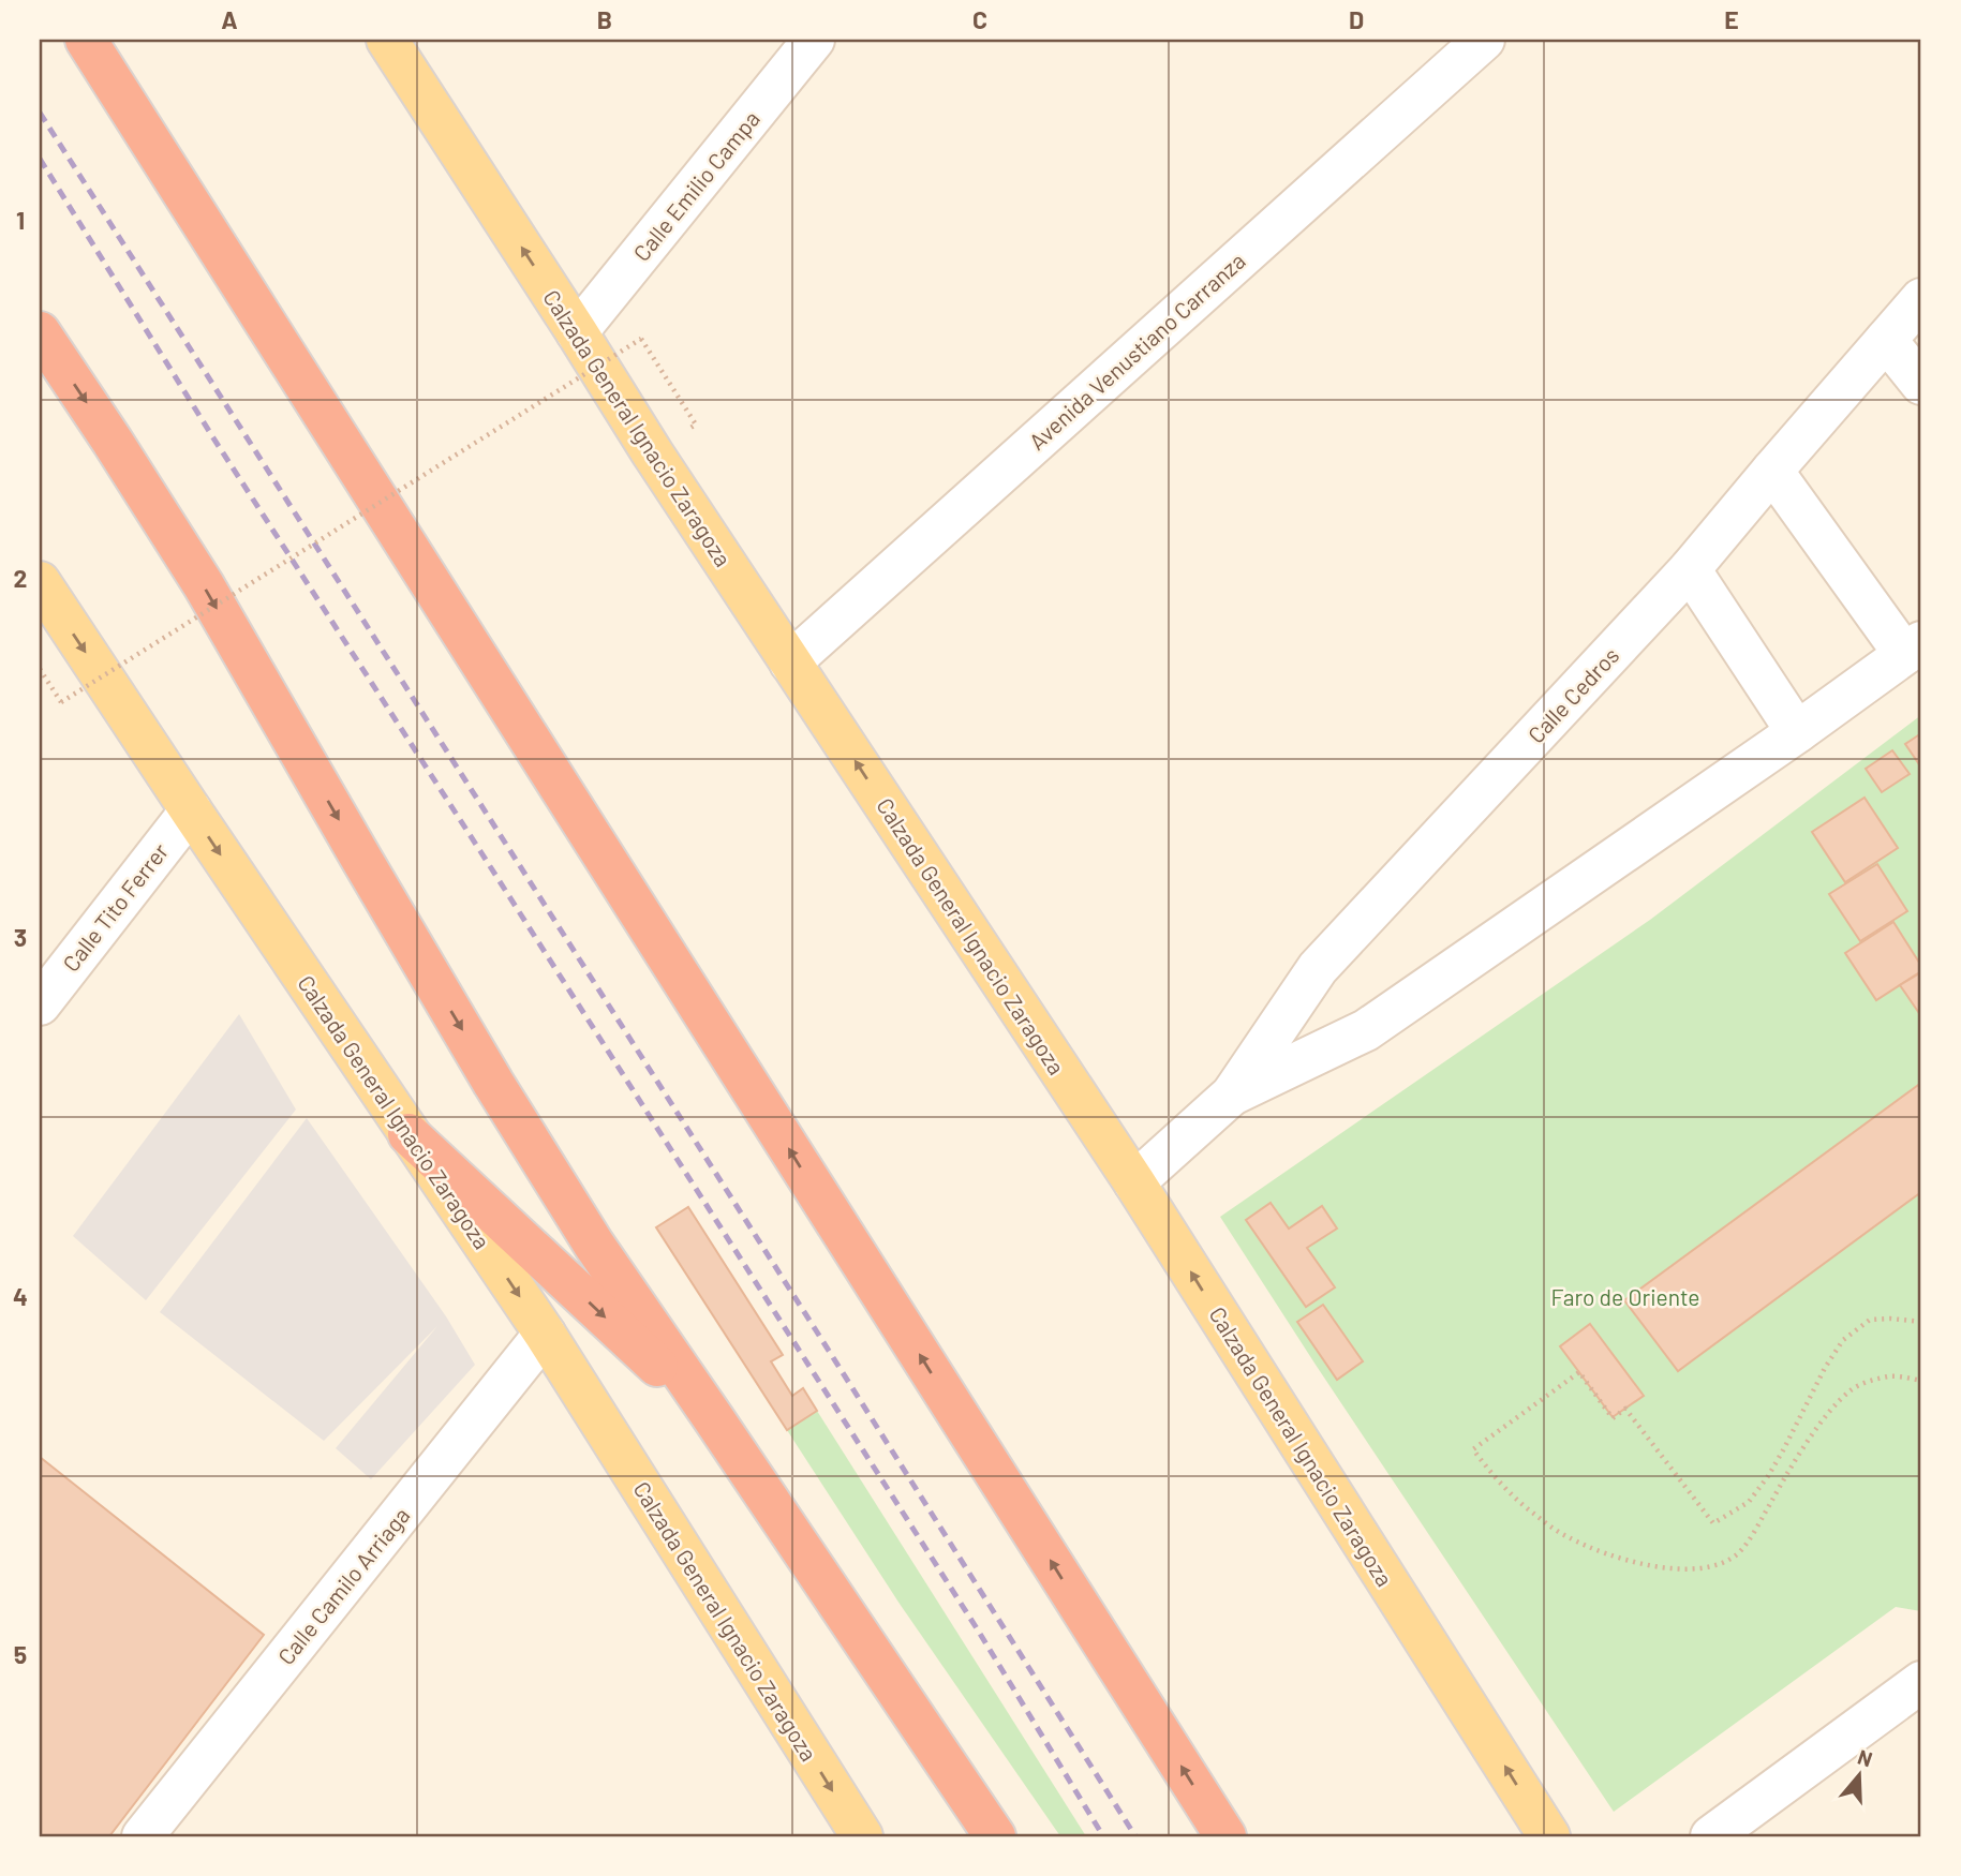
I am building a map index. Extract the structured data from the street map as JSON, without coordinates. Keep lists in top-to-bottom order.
{
  "streets": {
    "main road": ["Calzada General Ignacio Zaragoza"],
    "street": [
      "Calle Emilio Campa",
      "Avenida Venustiano Carranza",
      "Calle Cedros",
      "Calle Tito Ferrer",
      "Calle Camilo Arriaga"
    ]
  },
  "crossings": [
    ["Calle Emilio Campa", "Calzada General Ignacio Zaragoza"],
    ["Avenida Venustiano Carranza", "Calzada General Ignacio Zaragoza"],
    ["Calzada General Ignacio Zaragoza", "Calle Cedros"],
    ["Calzada General Ignacio Zaragoza", "Calle Tito Ferrer"],
    ["Calzada General Ignacio Zaragoza", "Calle Camilo Arriaga"]
  ],
  "parks": ["Faro de Oriente"],
  "north": "top",
  "grid": {
    "columns": [
      "A",
      "B",
      "C",
      "D",
      "E"
    ],
    "rows": [
      "1",
      "2",
      "3",
      "4",
      "5"
    ]
  }
}
